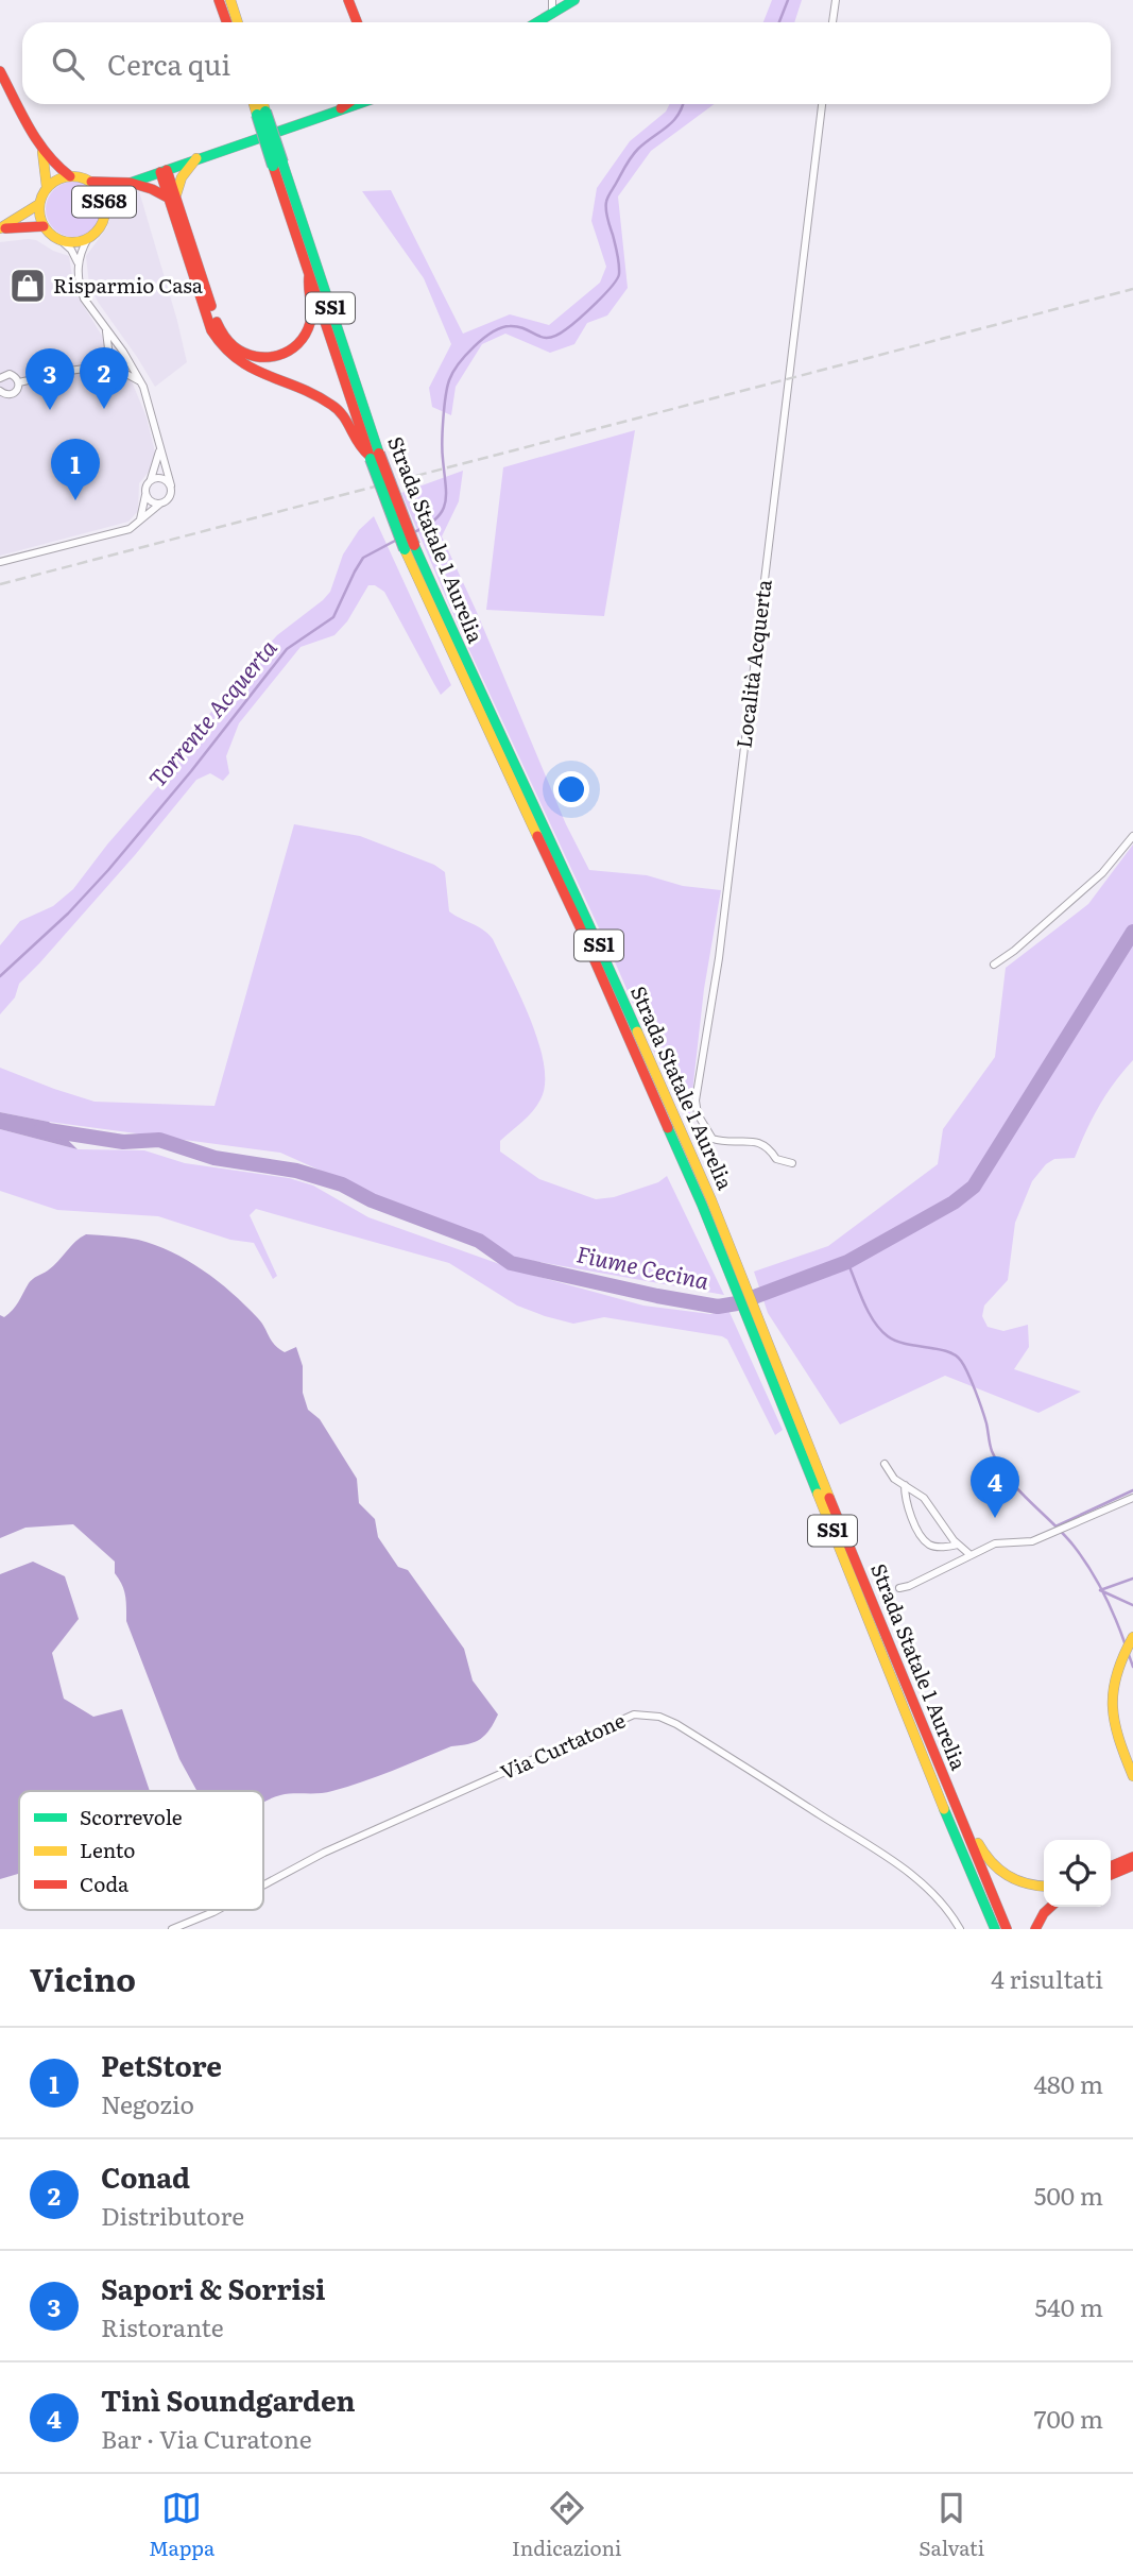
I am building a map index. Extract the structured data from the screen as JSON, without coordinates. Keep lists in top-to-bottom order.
{
  "streets": {
    "main road": ["SS68", "SS1", "Strada Statale 1 Aurelia"],
    "street": ["Località Acquerta", "Via Curtatone"]
  },
  "crossings": [
    ["SS1", "Strada Statale 1 Aurelia"]
  ],
  "water": ["Torrente Acquerta", "Fiume Cecina"],
  "places": {
    "shop": ["Risparmio Casa"]
  },
  "legend": ["Scorrevole", "Lento", "Coda"],
  "page": {
    "search": "Cerca qui",
    "pins": [
      "2",
      "3",
      "1",
      "4"
    ],
    "heading": ["Vicino", "4 risultati"],
    "list": [
      {
        "mark": "1",
        "name": "PetStore",
        "note": "Negozio",
        "value": "480 m"
      },
      {
        "mark": "2",
        "name": "Conad",
        "note": "Distributore",
        "value": "500 m"
      },
      {
        "mark": "3",
        "name": "Sapori & Sorrisi",
        "note": "Ristorante",
        "value": "540 m"
      },
      {
        "mark": "4",
        "name": "Tinì Soundgarden",
        "note": "Bar · Via Curatone",
        "value": "700 m"
      }
    ],
    "nav": ["Mappa", "Indicazioni", "Salvati"]
  }
}
